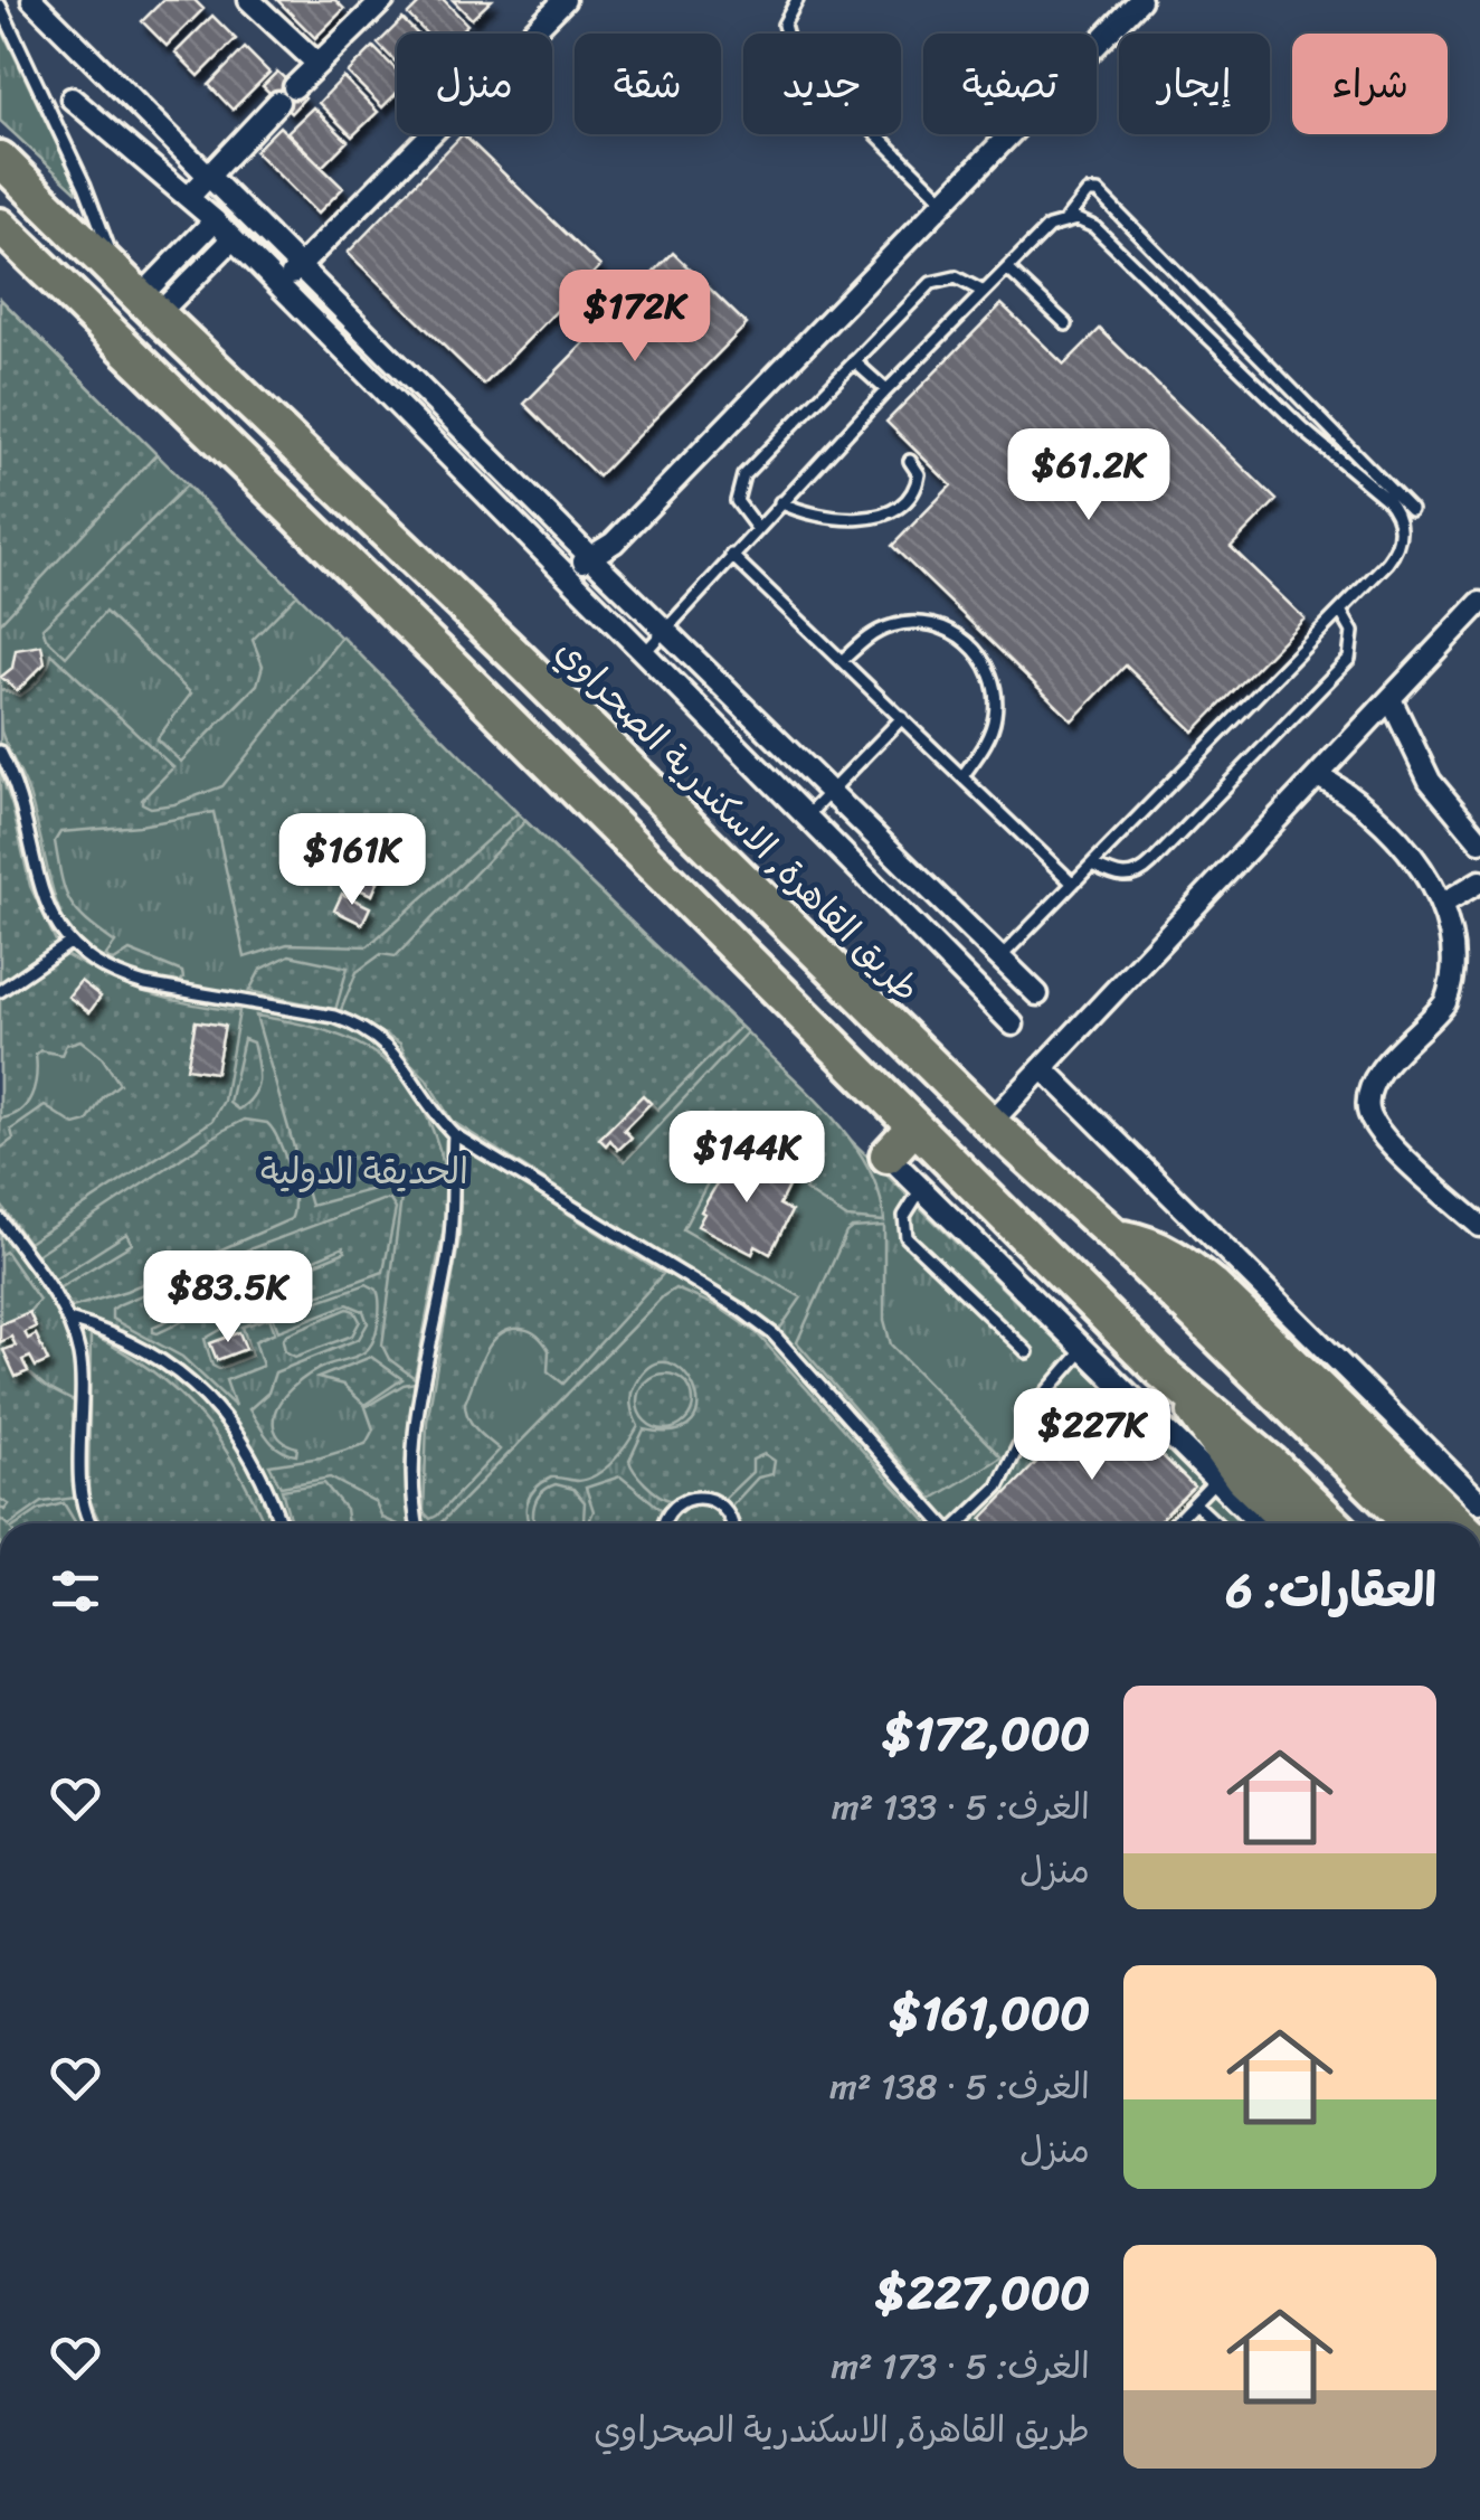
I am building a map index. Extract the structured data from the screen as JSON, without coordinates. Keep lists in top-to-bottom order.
{
  "streets": {
    "highway": ["طريق القاهرة, الاسكندرية الصحراوي"]
  },
  "parks": ["الحديقة الدولية"],
  "page": {
    "chip": [
      "شراء",
      "إيجار",
      "تصفية",
      "جديد",
      "شقة",
      "منزل"
    ],
    "price": [
      "$172K",
      "$61.2K",
      "$161K",
      "$144K",
      "$83.5K",
      "$227K"
    ],
    "heading": "العقارات: 6",
    "list": [
      {
        "name": "$172,000",
        "note": "الغرف: 5 · 133 m² · منزل"
      },
      {
        "name": "$161,000",
        "note": "الغرف: 5 · 138 m² · منزل"
      },
      {
        "name": "$227,000",
        "note": "الغرف: 5 · 173 m² · طريق القاهرة, الاسكندرية الصحراوي"
      }
    ]
  }
}
